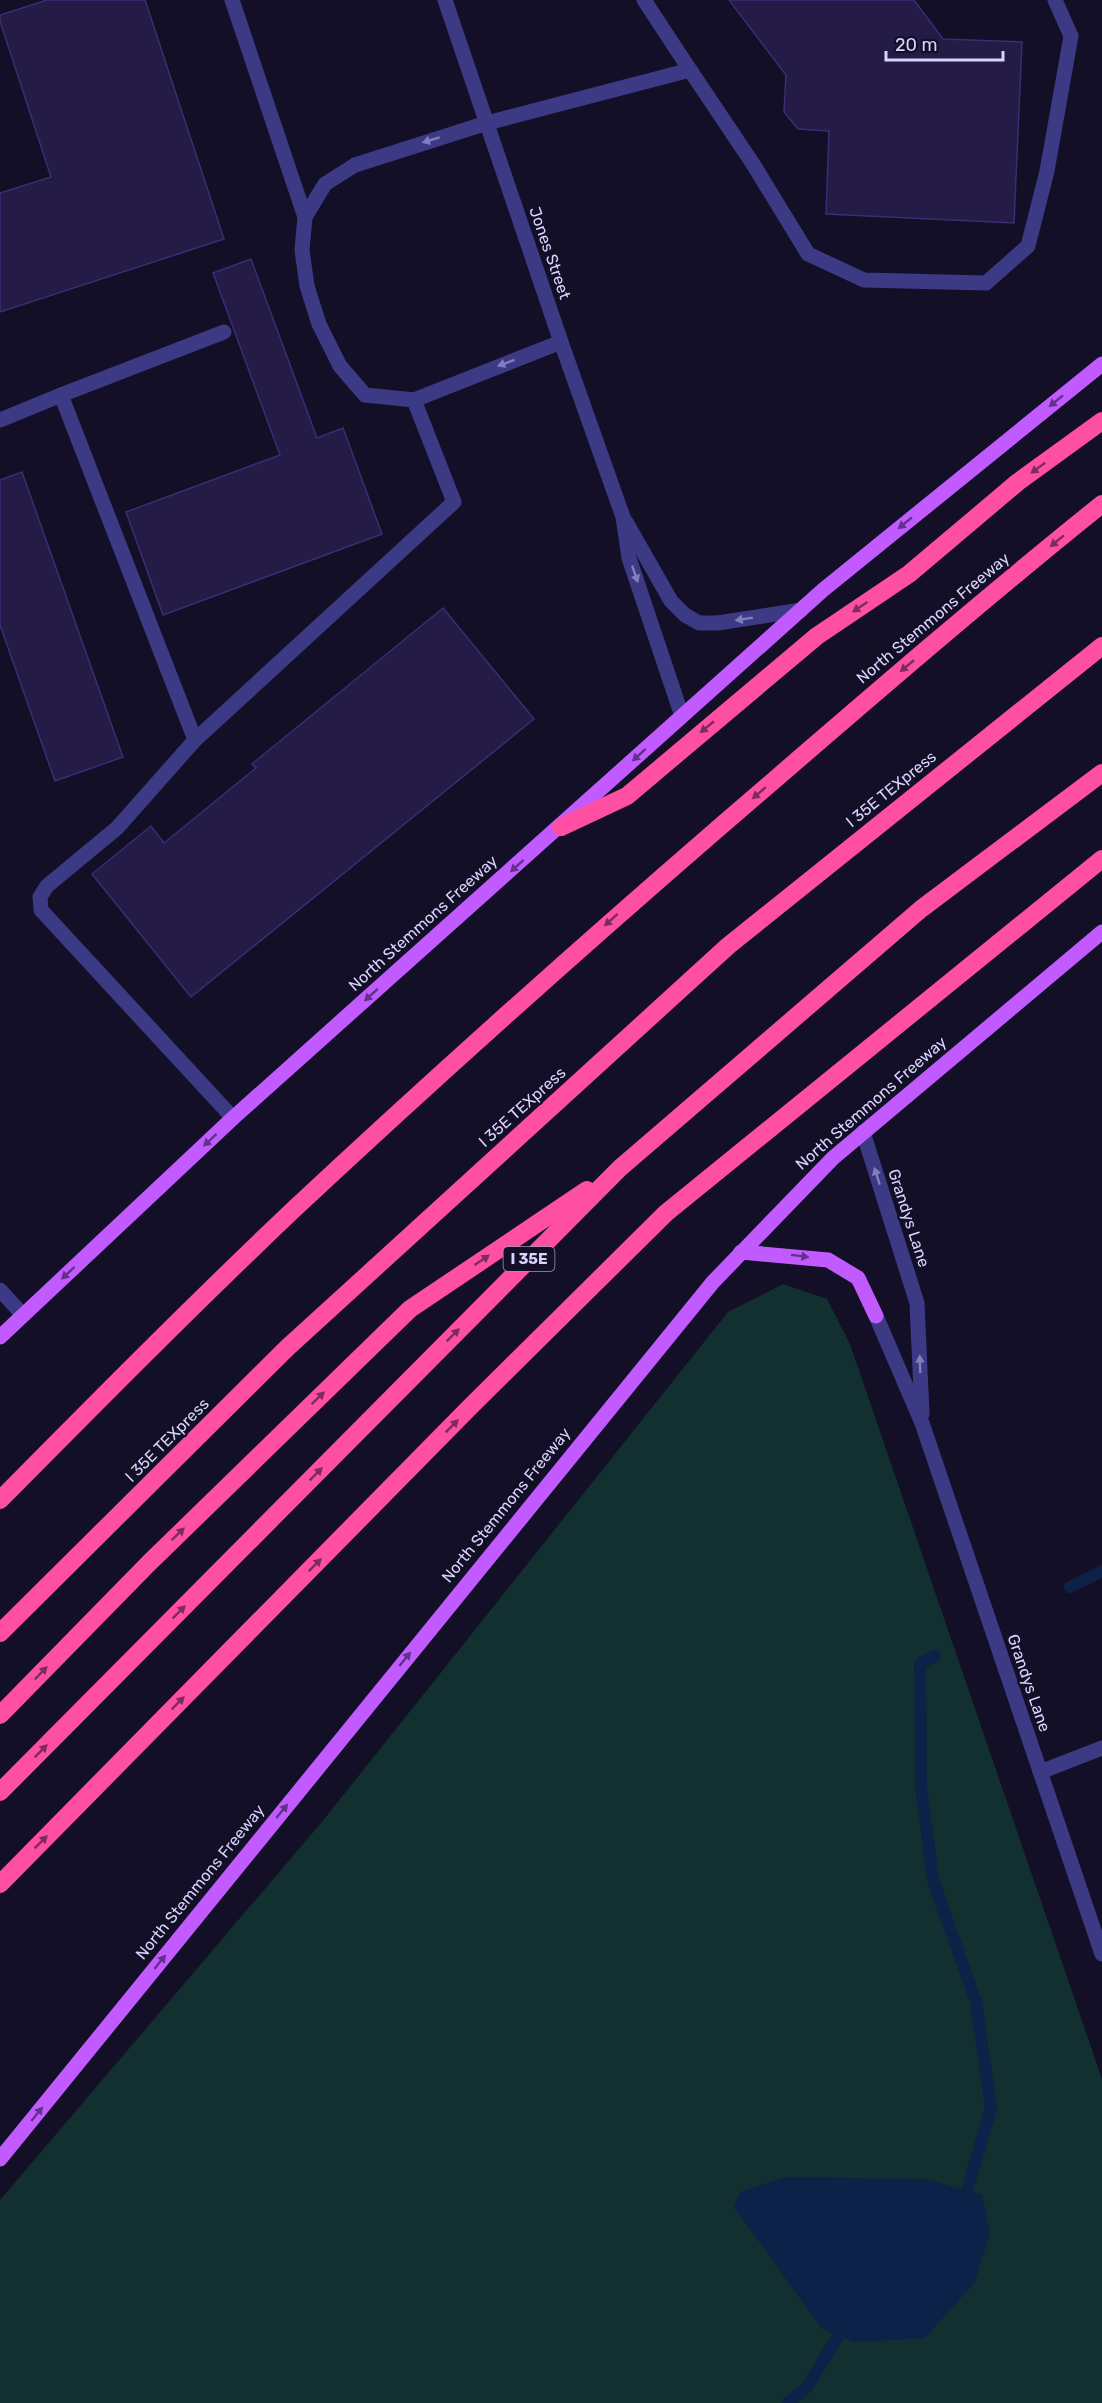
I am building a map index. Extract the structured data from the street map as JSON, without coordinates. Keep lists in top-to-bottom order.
{
  "streets": {
    "highway": ["North Stemmons Freeway", "I 35E TEXpress", "I 35E"],
    "street": ["Jones Street", "Grandys Lane"]
  },
  "crossings": [
    ["Jones Street", "North Stemmons Freeway"],
    ["North Stemmons Freeway", "Grandys Lane"]
  ],
  "scale_bar": "20 m"
}
